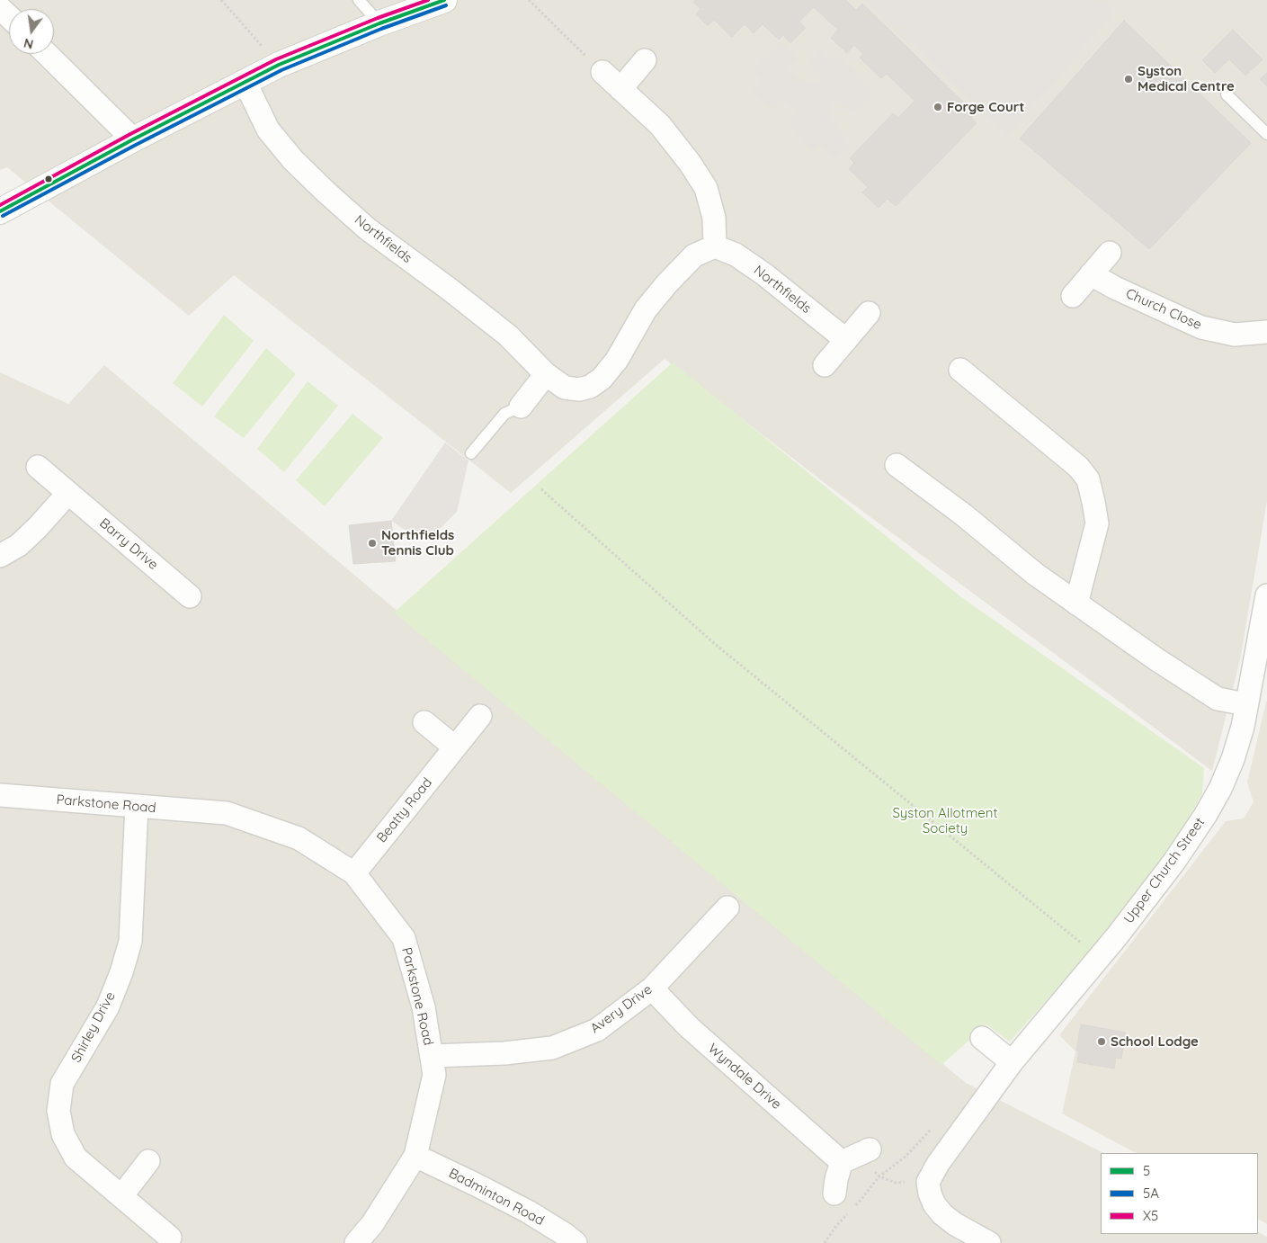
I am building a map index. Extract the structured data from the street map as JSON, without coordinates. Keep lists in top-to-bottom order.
{
  "streets": {
    "street": [
      "Northfields",
      "Church Close",
      "Barry Drive",
      "Parkstone Road",
      "Beatty Road",
      "Upper Church Street",
      "Avery Drive",
      "Shirley Drive",
      "Wyndale Drive",
      "Badminton Road"
    ]
  },
  "crossings": [
    ["Parkstone Road", "Beatty Road"],
    ["Parkstone Road", "Avery Drive"],
    ["Parkstone Road", "Shirley Drive"],
    ["Parkstone Road", "Badminton Road"],
    ["Avery Drive", "Wyndale Drive"]
  ],
  "parks": ["Syston Allotment Society"],
  "places": [
    "Syston Medical Centre",
    "Forge Court",
    "Northfields Tennis Club",
    "School Lodge"
  ],
  "lines": ["transit line 5", "transit line X5", "transit line 5A"],
  "legend": ["5", "5A", "X5"],
  "north": "bottom"
}
